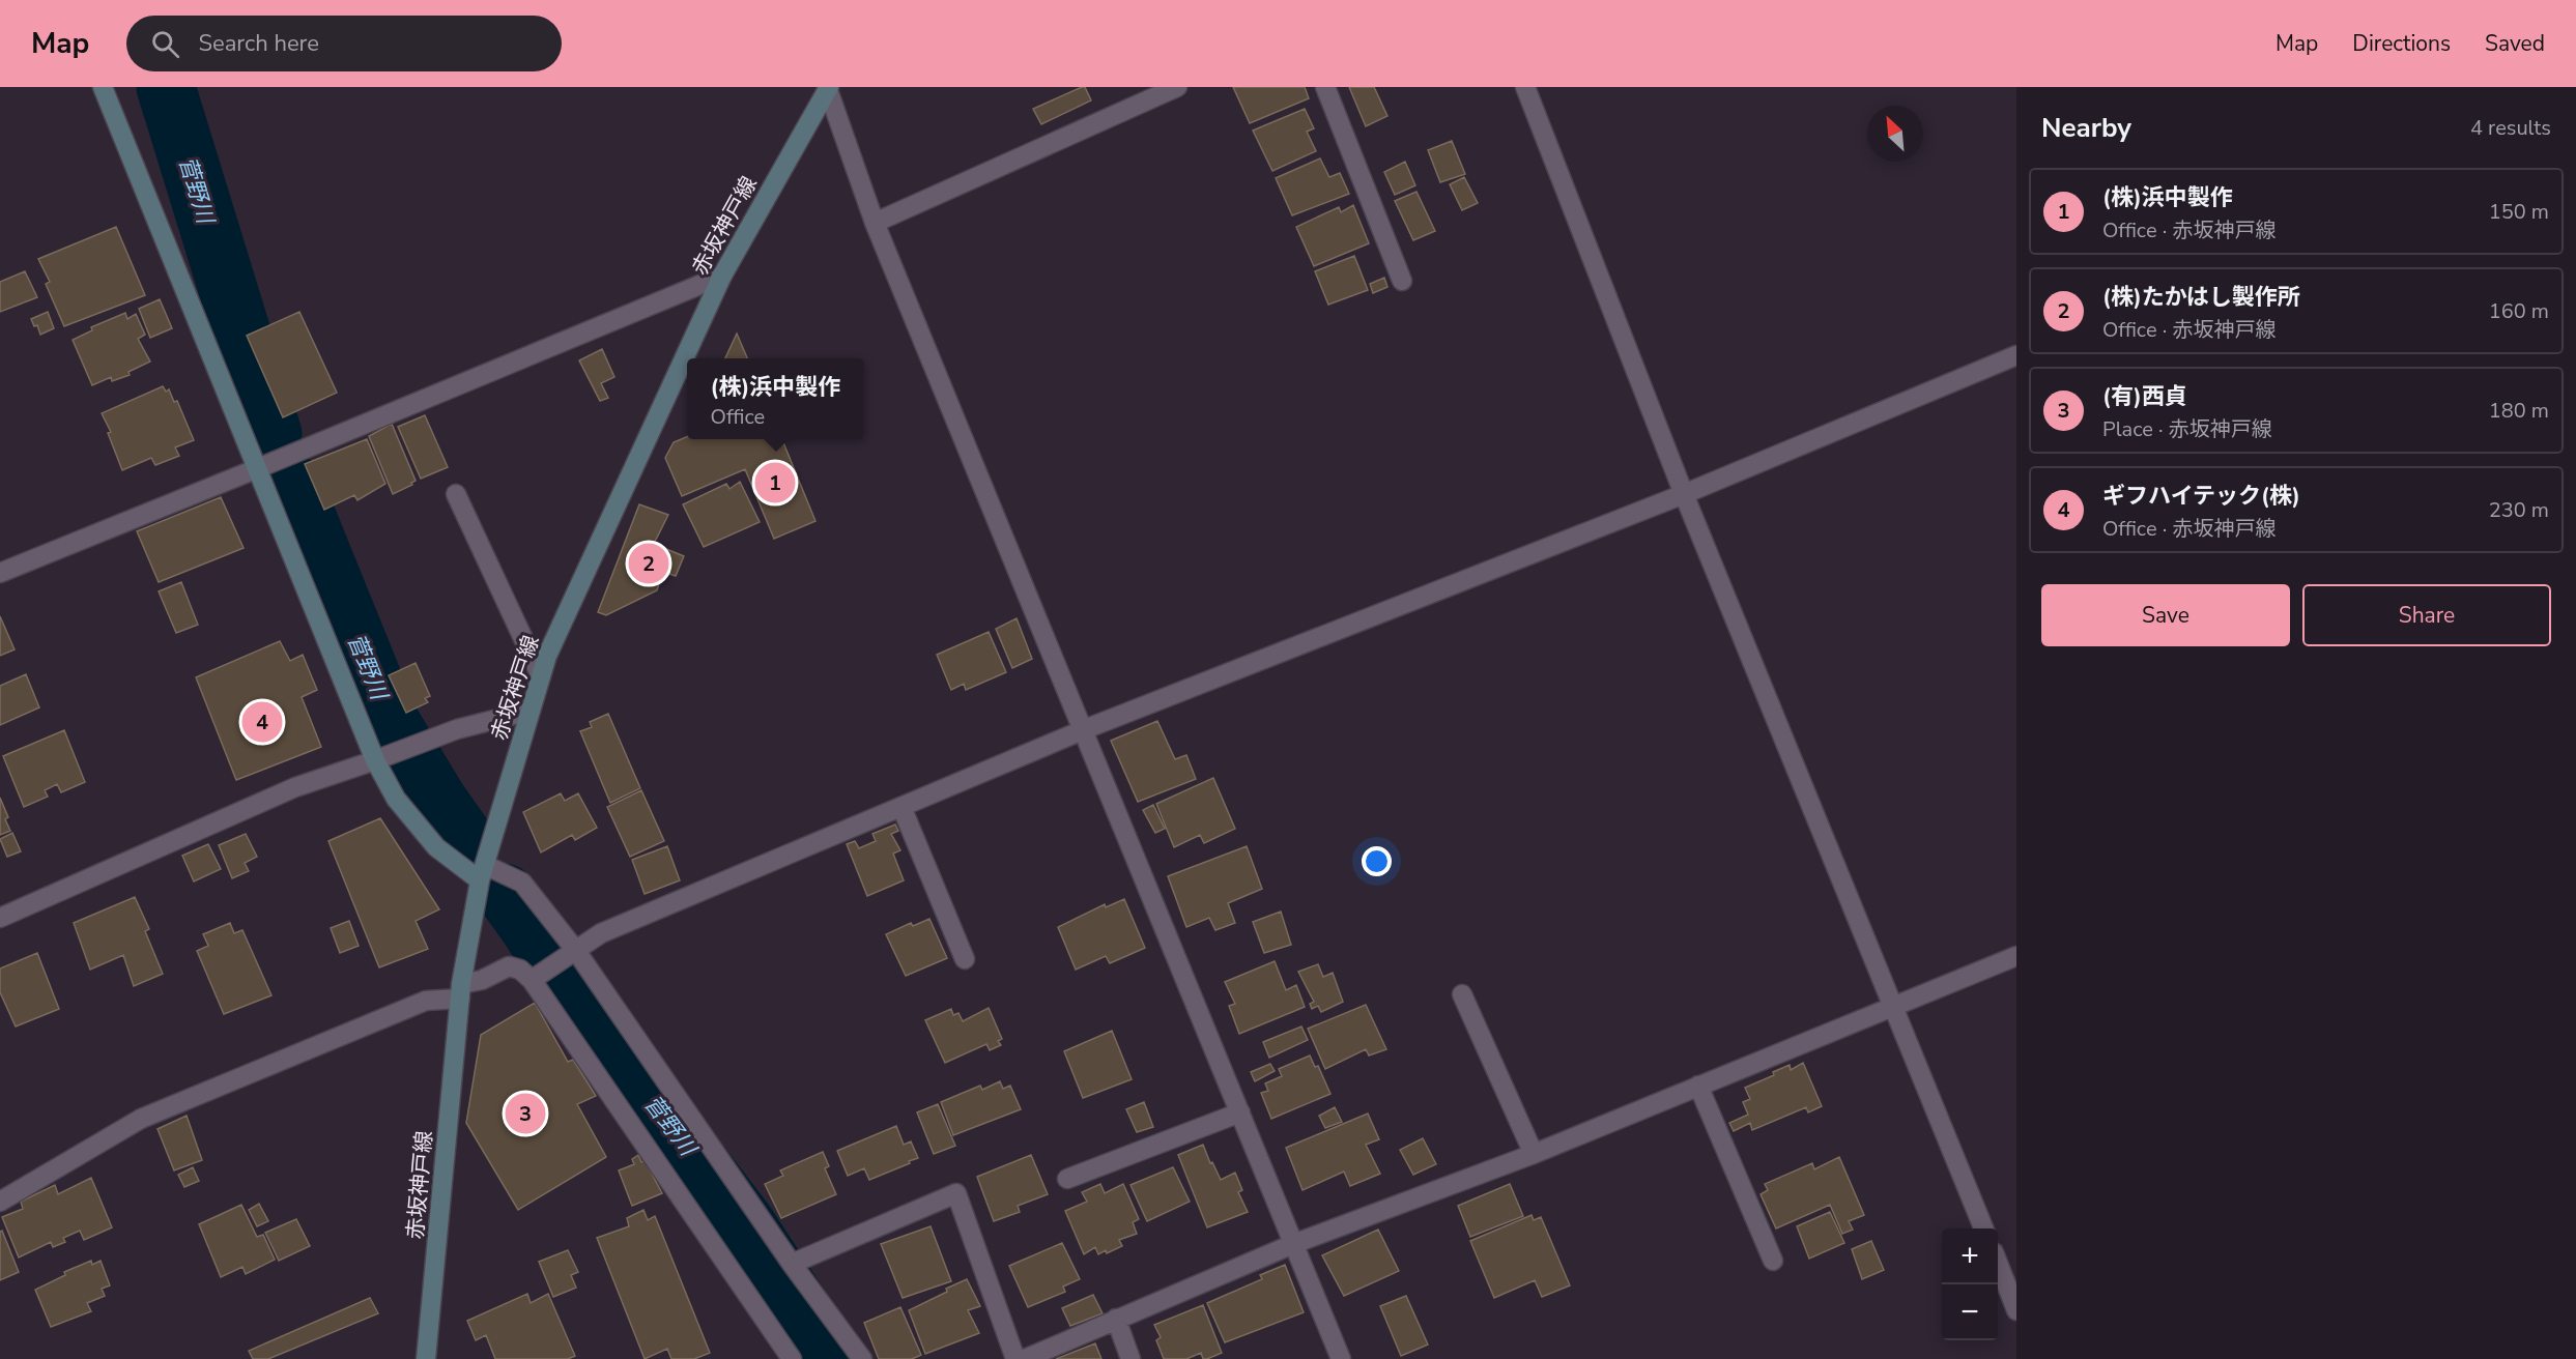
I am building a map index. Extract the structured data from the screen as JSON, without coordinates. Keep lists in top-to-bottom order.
{
  "streets": {
    "main road": ["赤坂神戸線"]
  },
  "water": ["菅野川"],
  "north": "top left",
  "page": {
    "header": "Map",
    "search": "Search here",
    "nav": ["Map", "Directions", "Saved"],
    "heading": ["Nearby", "4 results"],
    "list": [
      {
        "mark": "1",
        "name": "(株)浜中製作",
        "note": "Office · 赤坂神戸線",
        "value": "150 m"
      },
      {
        "mark": "2",
        "name": "(株)たかはし製作所",
        "note": "Office · 赤坂神戸線",
        "value": "160 m"
      },
      {
        "mark": "3",
        "name": "(有)西貞",
        "note": "Place · 赤坂神戸線",
        "value": "180 m"
      },
      {
        "mark": "4",
        "name": "ギフハイテック(株)",
        "note": "Office · 赤坂神戸線",
        "value": "230 m"
      }
    ],
    "popup": ["(株)浜中製作", "Office"],
    "pins": [
      "1",
      "2",
      "4",
      "3"
    ],
    "buttons": ["Save", "Share"],
    "map_buttons": ["+", "−"]
  }
}
